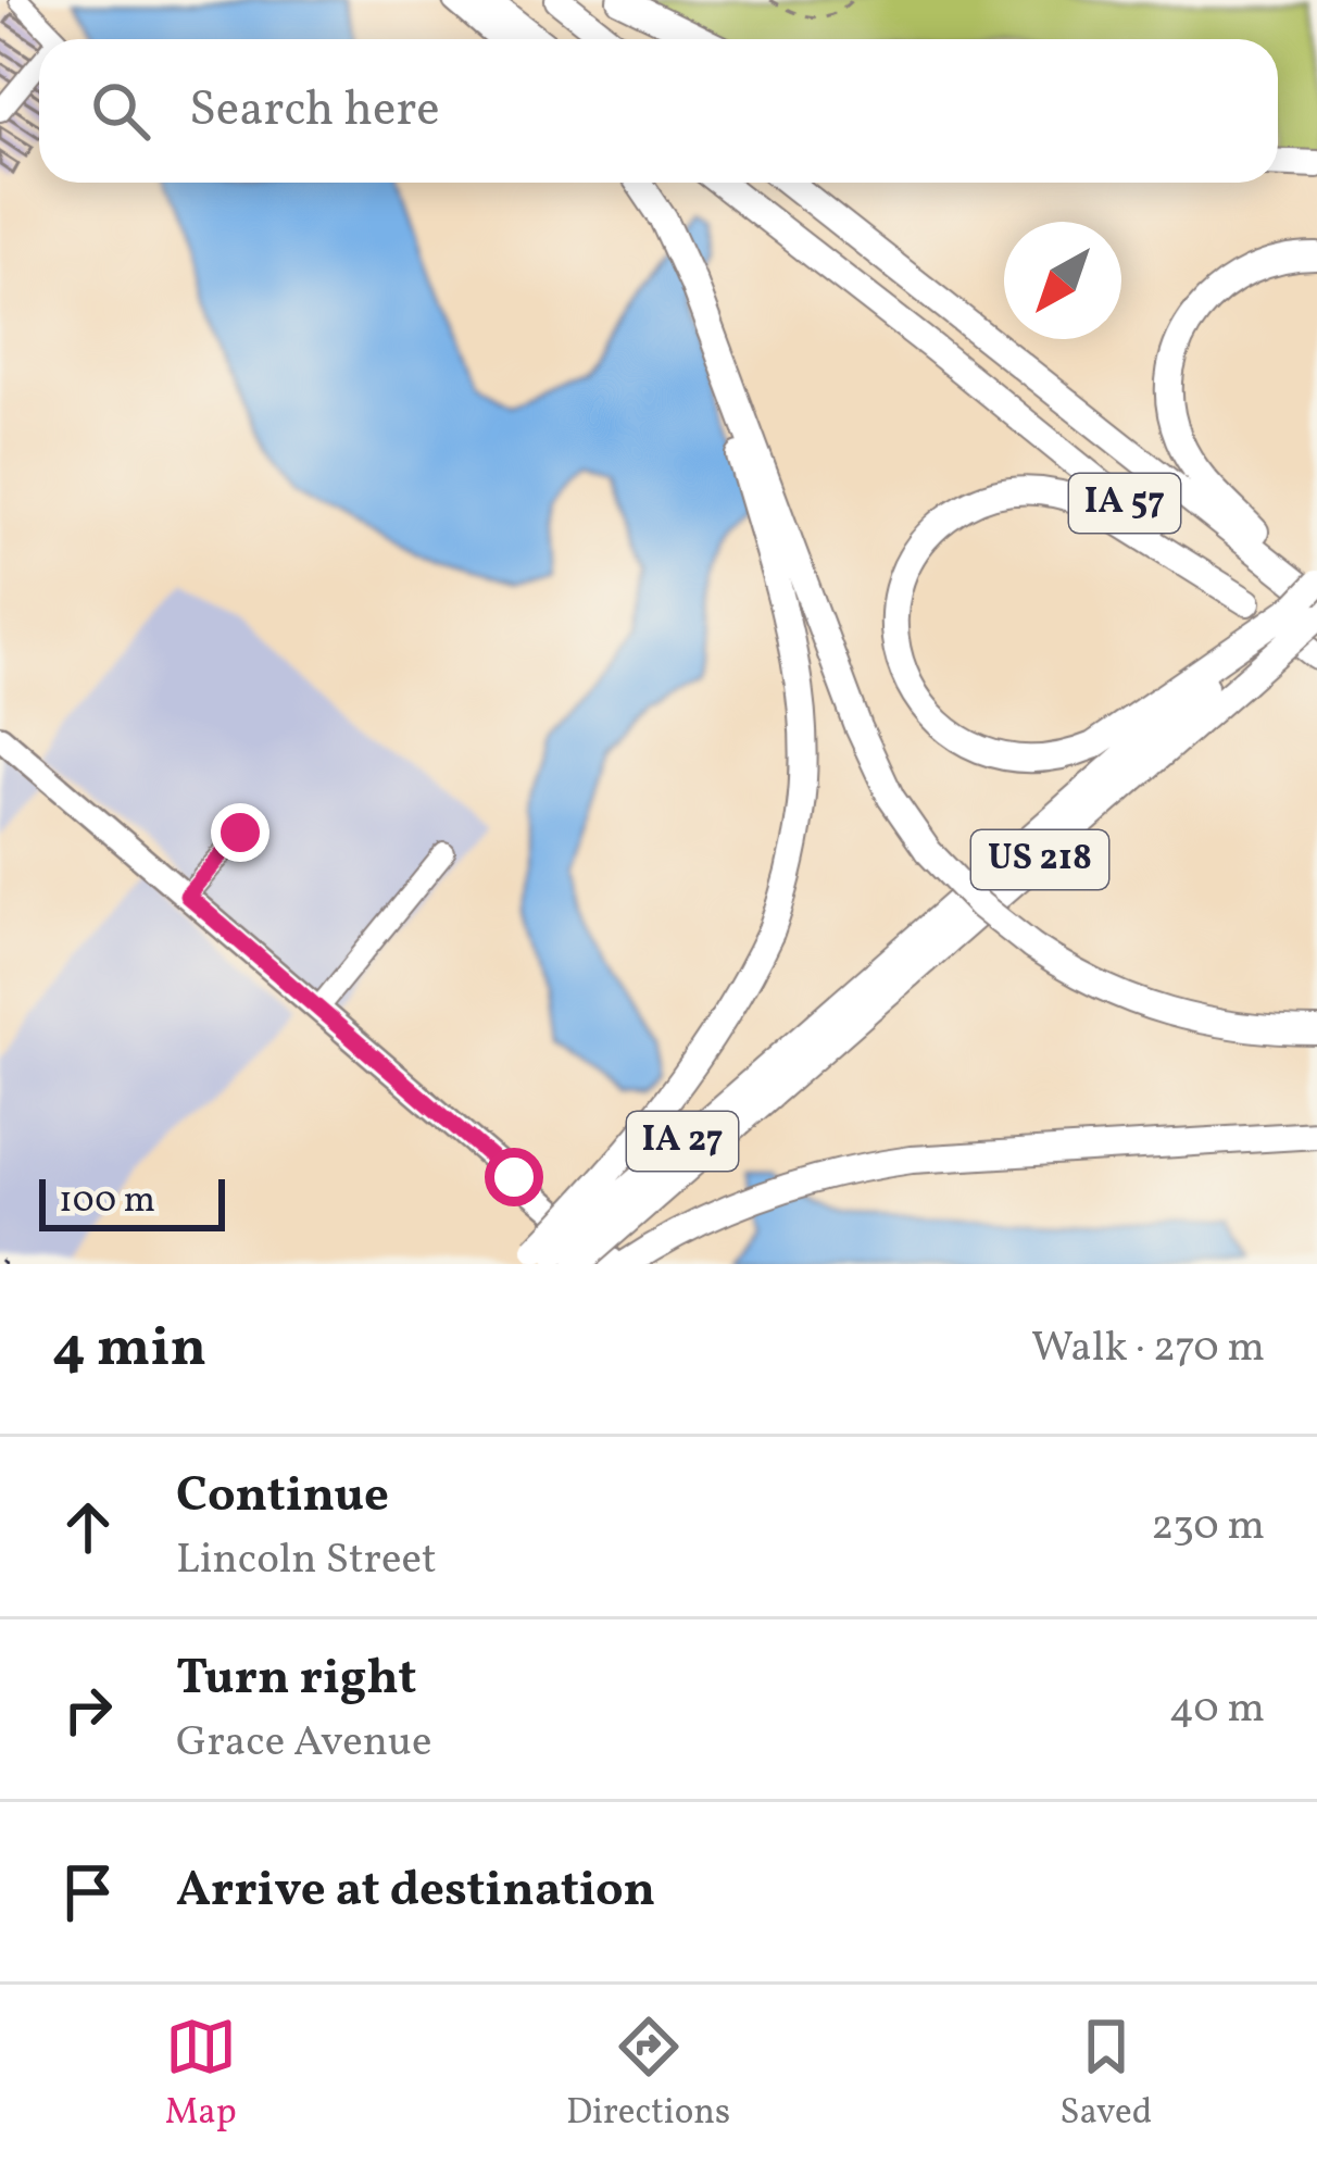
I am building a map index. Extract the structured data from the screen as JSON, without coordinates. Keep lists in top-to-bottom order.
{
  "streets": {
    "highway": ["IA 57", "US 218", "IA 27"]
  },
  "crossings": [
    ["US 218", "IA 27"]
  ],
  "scale_bar": "100 m",
  "north": "bottom left",
  "page": {
    "search": "Search here",
    "scale": "100 m",
    "heading": ["4 min", "Walk · 270 m"],
    "list": [
      ["Continue", "Lincoln Street", "230 m"],
      ["Turn right", "Grace Avenue", "40 m"],
      "Arrive at destination"
    ],
    "nav": ["Map", "Directions", "Saved"]
  }
}
